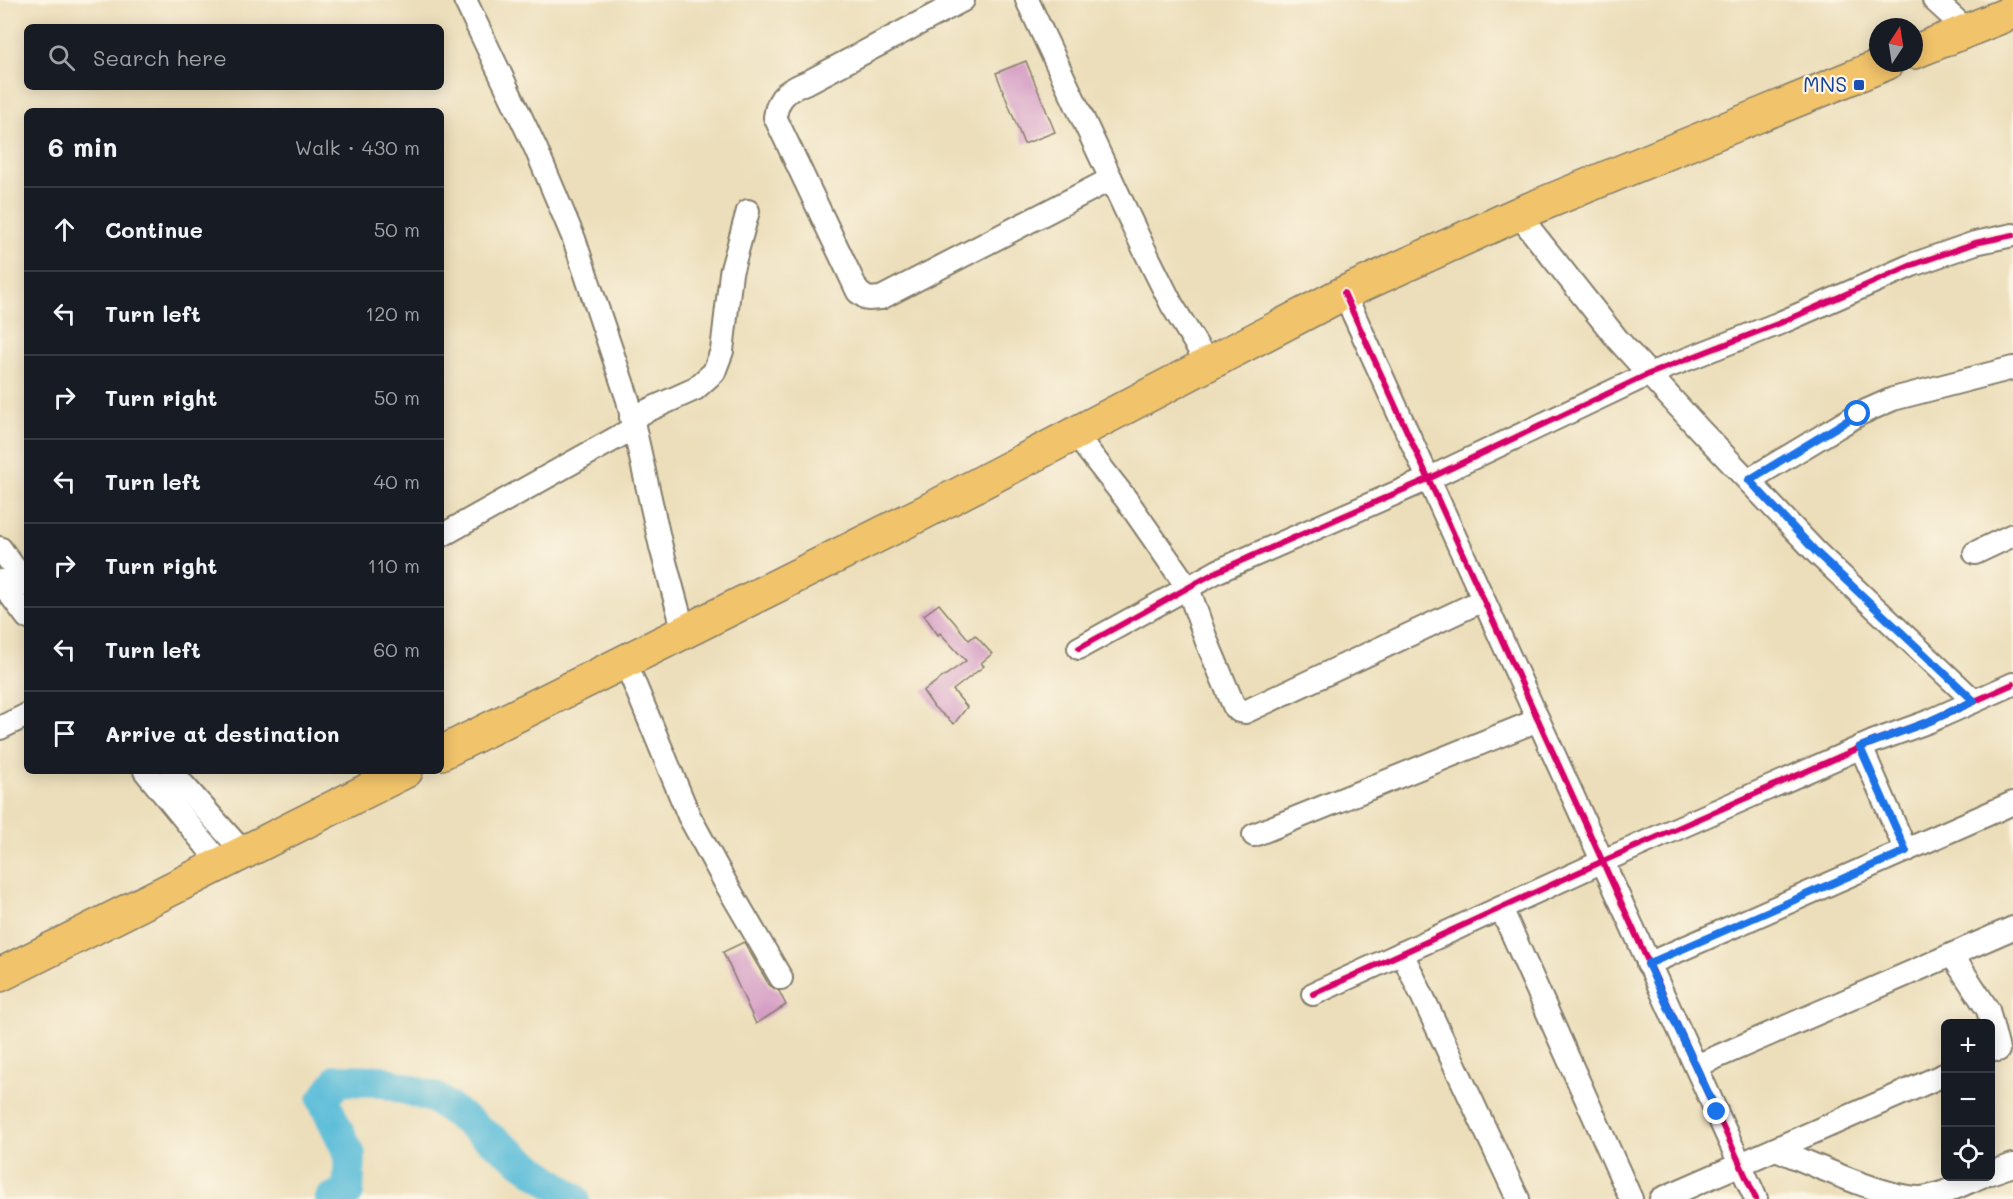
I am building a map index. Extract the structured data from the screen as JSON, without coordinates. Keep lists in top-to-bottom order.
{
  "places": {
    "transit": ["MNS"]
  },
  "north": "top",
  "page": {
    "search": "Search here",
    "heading": ["6 min", "Walk · 430 m"],
    "list": [
      ["Continue", "50 m"],
      ["Turn left", "120 m"],
      ["Turn right", "50 m"],
      ["Turn left", "40 m"],
      ["Turn right", "110 m"],
      ["Turn left", "60 m"],
      "Arrive at destination"
    ],
    "map_buttons": ["+", "−"]
  }
}
